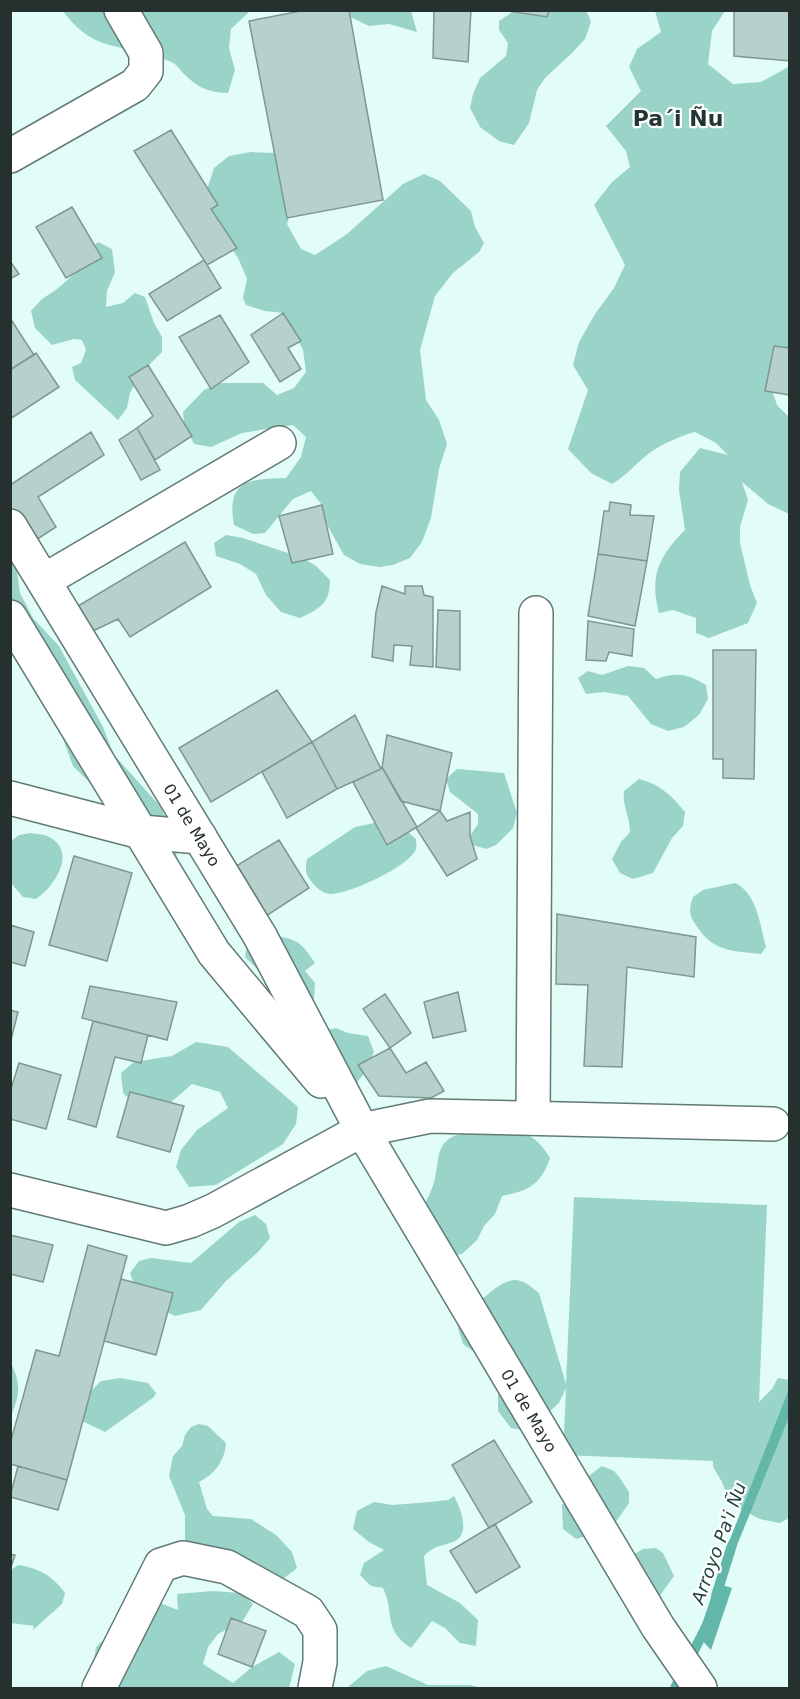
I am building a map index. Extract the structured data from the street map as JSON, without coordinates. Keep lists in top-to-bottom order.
{
  "streets": {
    "street": ["01 de Mayo"]
  },
  "districts": ["Pa´i Ñu"],
  "water": ["Arroyo Pa'i Ñu"]
}
